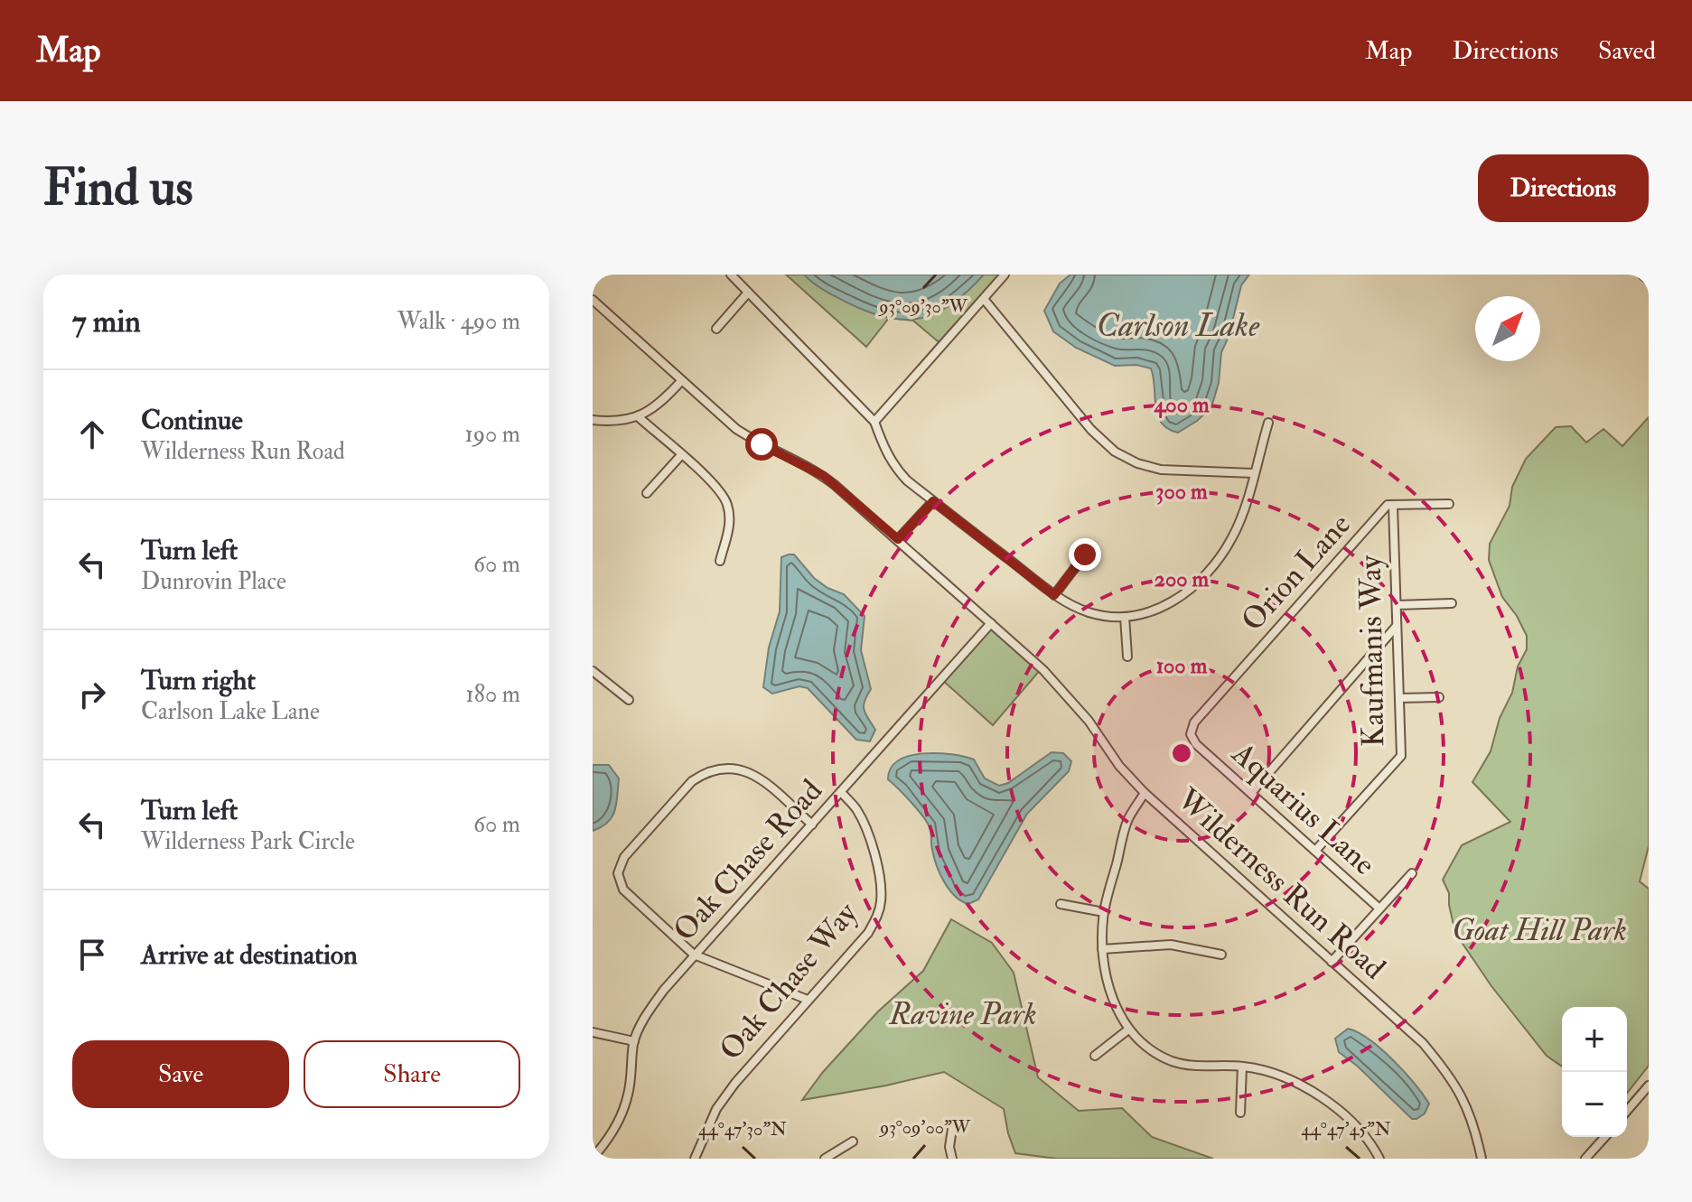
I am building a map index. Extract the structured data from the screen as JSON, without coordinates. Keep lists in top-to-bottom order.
{
  "streets": {
    "street": [
      "Orion Lane",
      "Kaufmanis Way",
      "Aquarius Lane",
      "Oak Chase Road",
      "Wilderness Run Road",
      "Oak Chase Way"
    ]
  },
  "crossings": [
    ["Orion Lane", "Kaufmanis Way"],
    ["Orion Lane", "Aquarius Lane"],
    ["Kaufmanis Way", "Aquarius Lane"],
    ["Oak Chase Road", "Wilderness Run Road"],
    ["Oak Chase Road", "Oak Chase Way"]
  ],
  "water": ["Carlson Lake"],
  "parks": ["Goat Hill Park", "Ravine Park"],
  "north": "top right",
  "page": {
    "header": "Map",
    "nav": ["Map", "Directions", "Saved"],
    "buttons": [
      "Directions",
      ["Save", "Share"]
    ],
    "title": "Find us",
    "heading": ["7 min", "Walk · 490 m"],
    "list": [
      ["Continue", "Wilderness Run Road", "190 m"],
      ["Turn left", "Dunrovin Place", "60 m"],
      ["Turn right", "Carlson Lake Lane", "180 m"],
      ["Turn left", "Wilderness Park Circle", "60 m"],
      "Arrive at destination"
    ],
    "map_buttons": ["+", "−"]
  },
  "coordinates": [
    "93°09'30\"W",
    "93°09'00\"W",
    "44°47'30\"N",
    "44°47'45\"N"
  ],
  "rings": [
    "400 m",
    "300 m",
    "200 m",
    "100 m"
  ]
}
